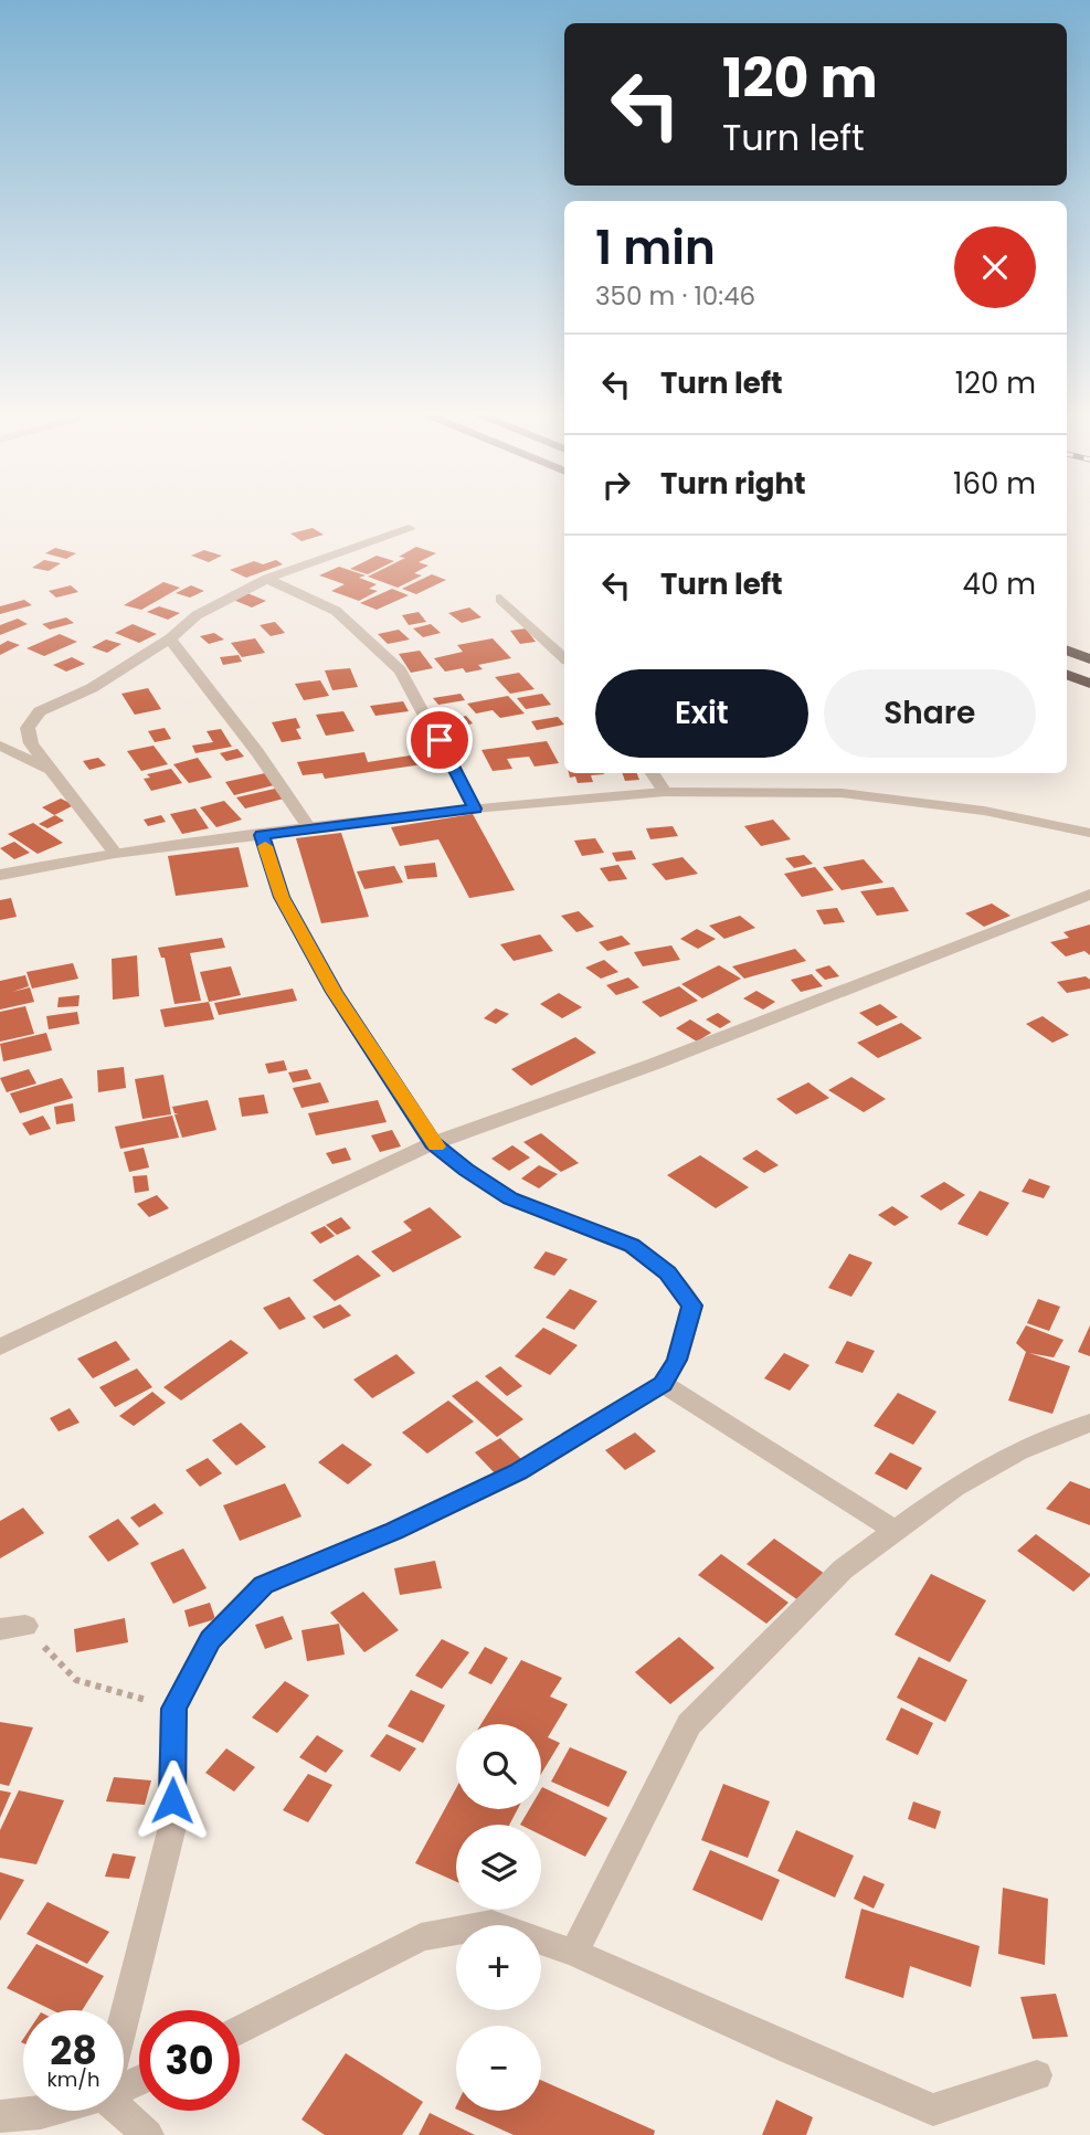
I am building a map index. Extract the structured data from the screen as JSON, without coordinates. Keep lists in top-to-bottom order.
{
  "page": {
    "turn": ["120 m", "Turn left"],
    "heading": ["1 min", "350 m · 10:46"],
    "list": [
      {
        "name": "Turn left",
        "value": "120 m"
      },
      {
        "name": "Turn right",
        "value": "160 m"
      },
      {
        "name": "Turn left",
        "value": "40 m"
      }
    ],
    "buttons": ["Exit", "Share"],
    "map_buttons": ["+", "−"],
    "speed": "28 km/h",
    "limit": "30"
  }
}
